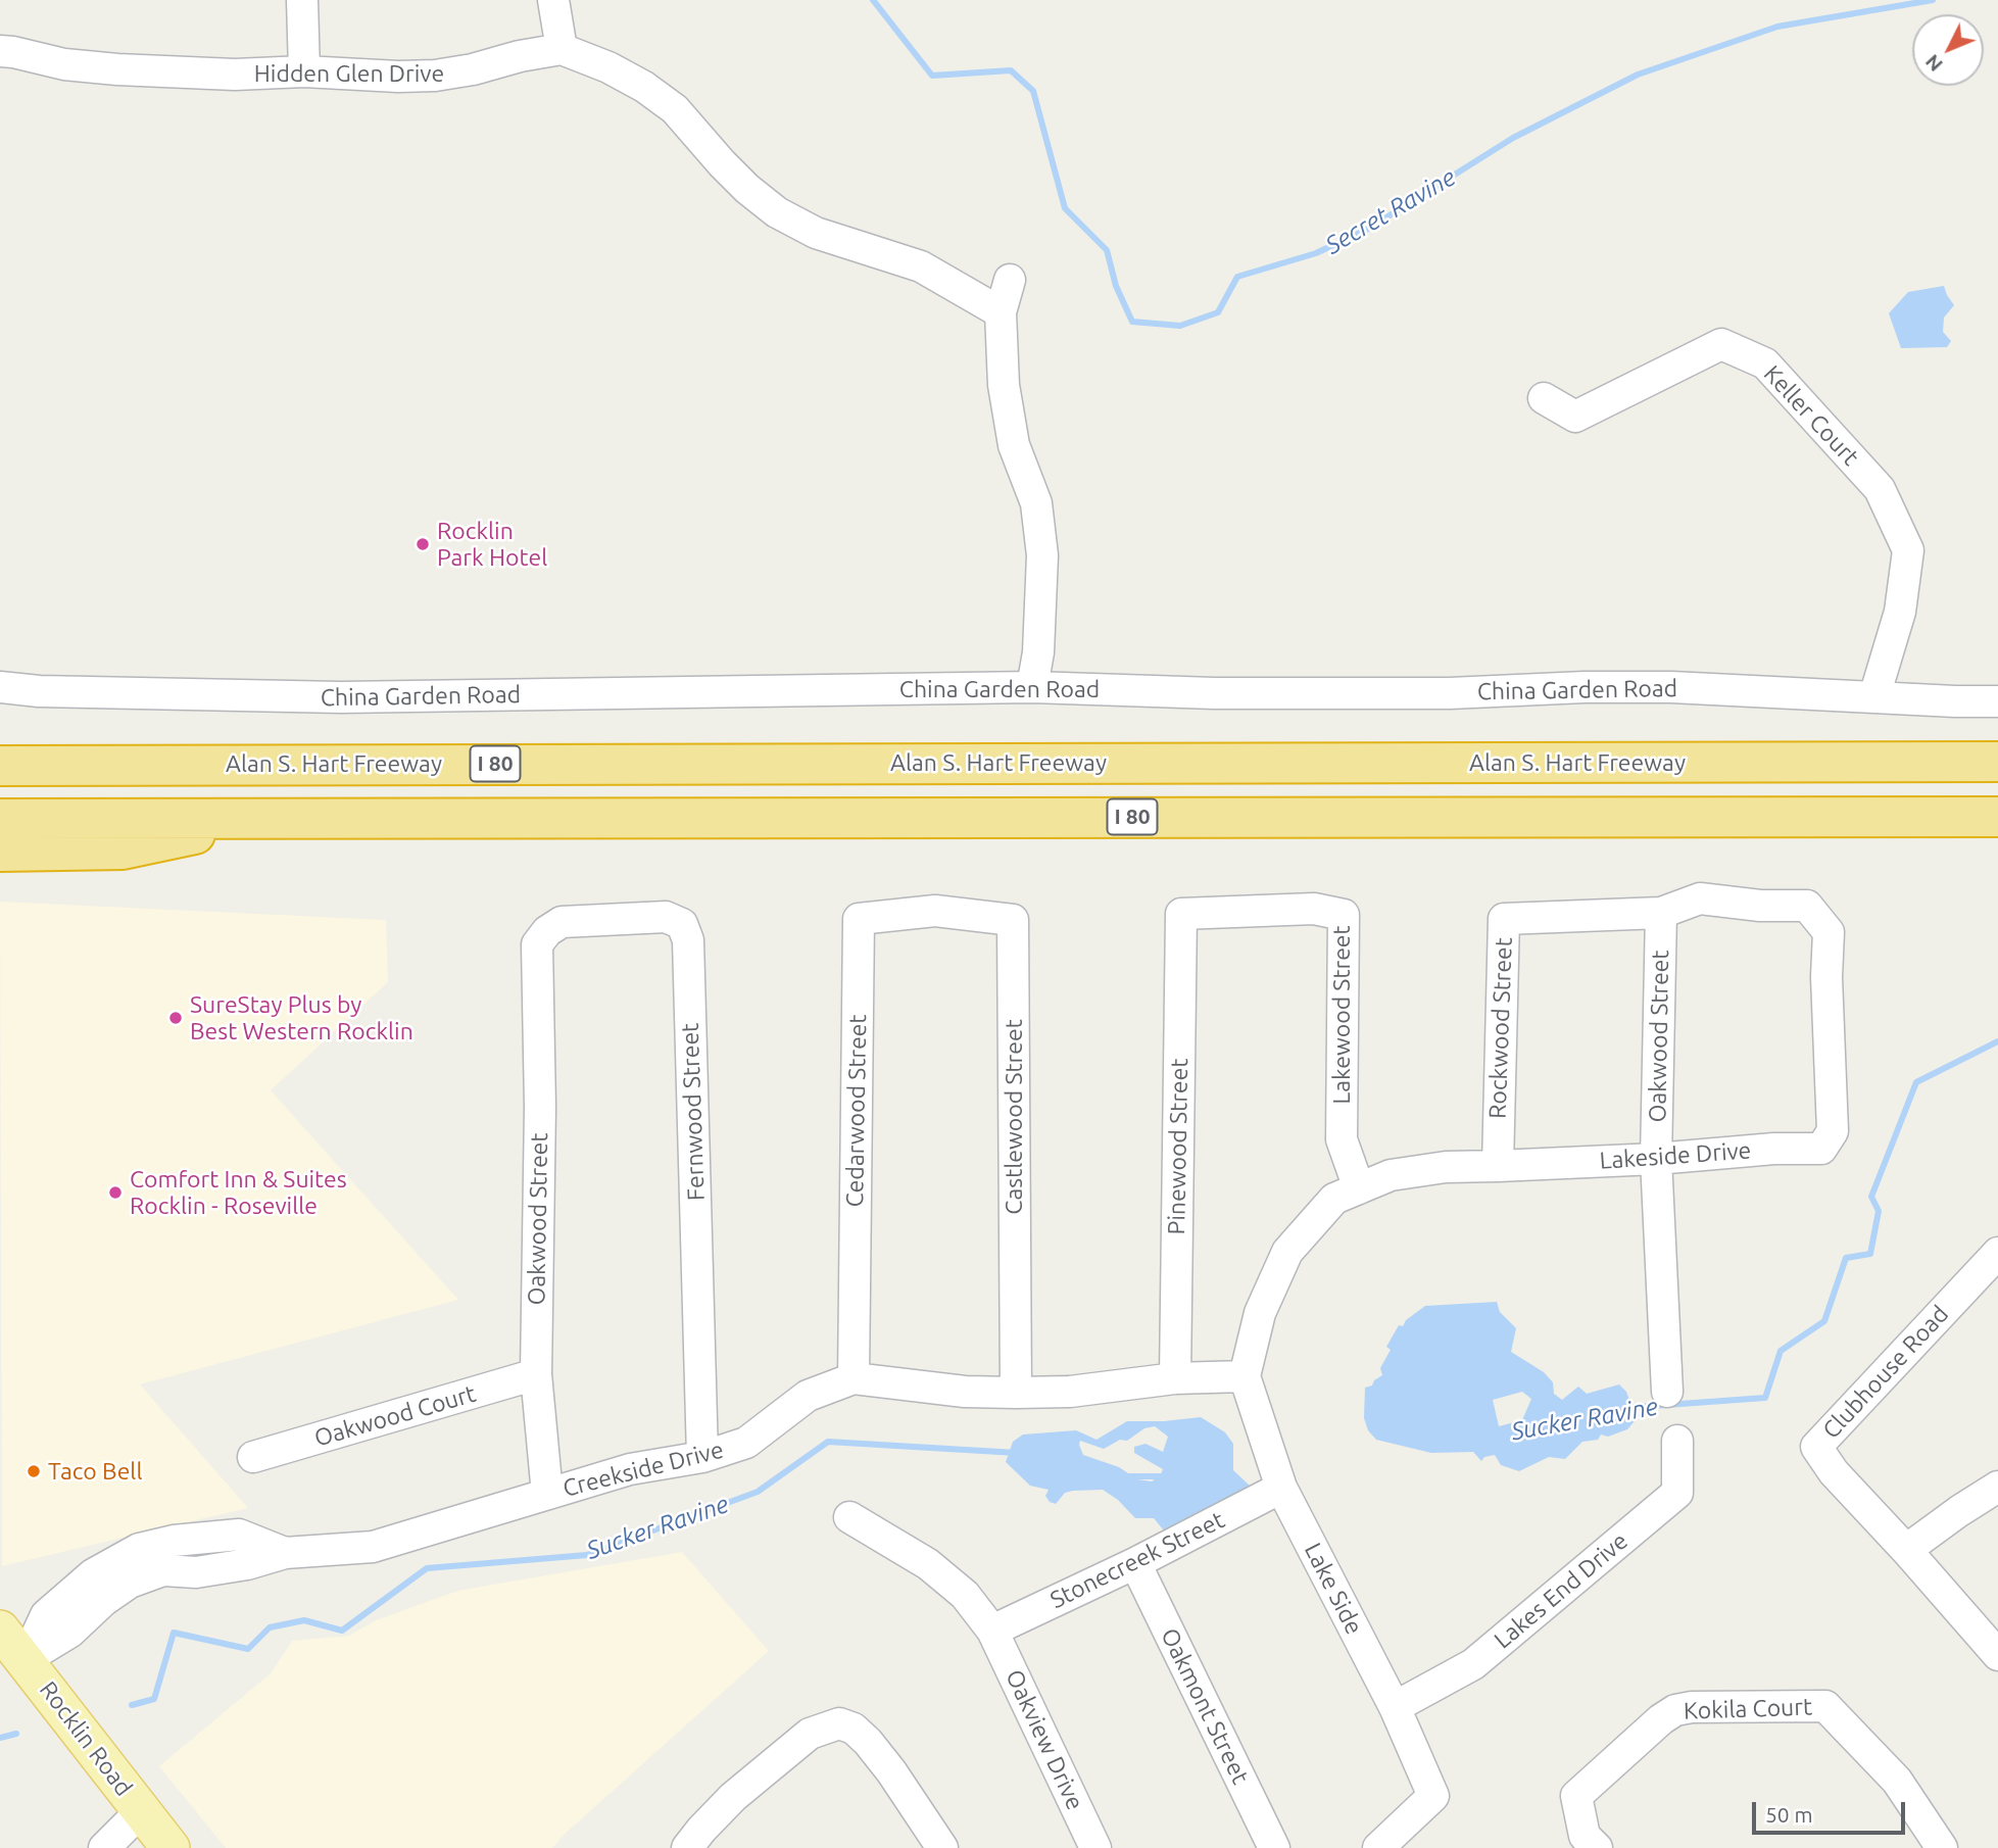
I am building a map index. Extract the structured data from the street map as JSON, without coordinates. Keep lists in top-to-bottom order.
{
  "streets": {
    "highway": ["Alan S. Hart Freeway", "I 80"],
    "main road": ["Rocklin Road"],
    "street": [
      "Hidden Glen Drive",
      "Keller Court",
      "China Garden Road",
      "Lakewood Street",
      "Rockwood Street",
      "Oakwood Street",
      "Cedarwood Street",
      "Fernwood Street",
      "Castlewood Street",
      "Pinewood Street",
      "Lakeside Drive",
      "Clubhouse Road",
      "Oakwood Court",
      "Creekside Drive",
      "Stonecreek Street",
      "Lake Side",
      "Lakes End Drive",
      "Oakmont Street",
      "Kokila Court",
      "Oakview Drive"
    ]
  },
  "crossings": [
    ["Keller Court", "China Garden Road"],
    ["Lakewood Street", "Pinewood Street"],
    ["Lakewood Street", "Lakeside Drive"],
    ["Rockwood Street", "Oakwood Street"],
    ["Rockwood Street", "Lakeside Drive"],
    ["Oakwood Street", "Fernwood Street"],
    ["Oakwood Street", "Lakeside Drive"],
    ["Oakwood Street", "Oakwood Court"],
    ["Oakwood Street", "Creekside Drive"],
    ["Cedarwood Street", "Castlewood Street"],
    ["Cedarwood Street", "Creekside Drive"],
    ["Fernwood Street", "Creekside Drive"],
    ["Castlewood Street", "Creekside Drive"],
    ["Pinewood Street", "Creekside Drive"],
    ["Lakeside Drive", "Creekside Drive"],
    ["Lakeside Drive", "Lake Side"],
    ["Creekside Drive", "Lake Side"],
    ["Creekside Drive", "Rocklin Road"],
    ["Stonecreek Street", "Lake Side"],
    ["Stonecreek Street", "Oakmont Street"],
    ["Stonecreek Street", "Oakview Drive"],
    ["Lake Side", "Lakes End Drive"]
  ],
  "water": ["Secret Ravine", "Sucker Ravine"],
  "places": [
    "Rocklin Park Hotel",
    "SureStay Plus by Best Western Rocklin",
    "Comfort Inn & Suites Rocklin - Roseville",
    "Taco Bell"
  ],
  "scale_bar": "50 m",
  "north": "bottom left"
}
